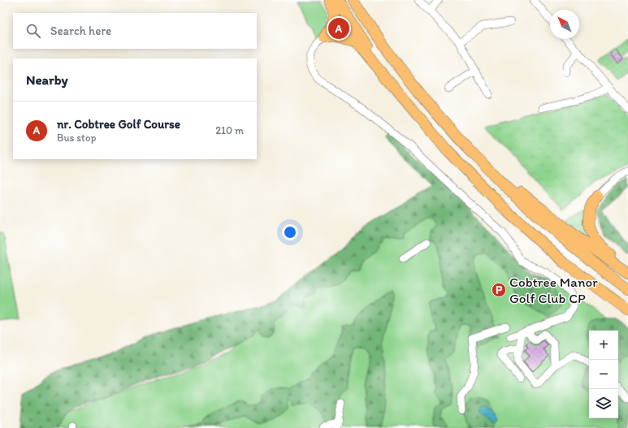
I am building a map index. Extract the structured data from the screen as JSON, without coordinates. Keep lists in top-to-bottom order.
{
  "places": {
    "parking": ["Cobtree Manor Golf Club CP"]
  },
  "north": "top left",
  "page": {
    "search": "Search here",
    "pins": "A",
    "heading": "Nearby",
    "list": [
      {
        "mark": "A",
        "name": "nr. Cobtree Golf Course",
        "note": "Bus stop",
        "value": "210 m"
      }
    ],
    "map_buttons": ["+", "−"]
  }
}
